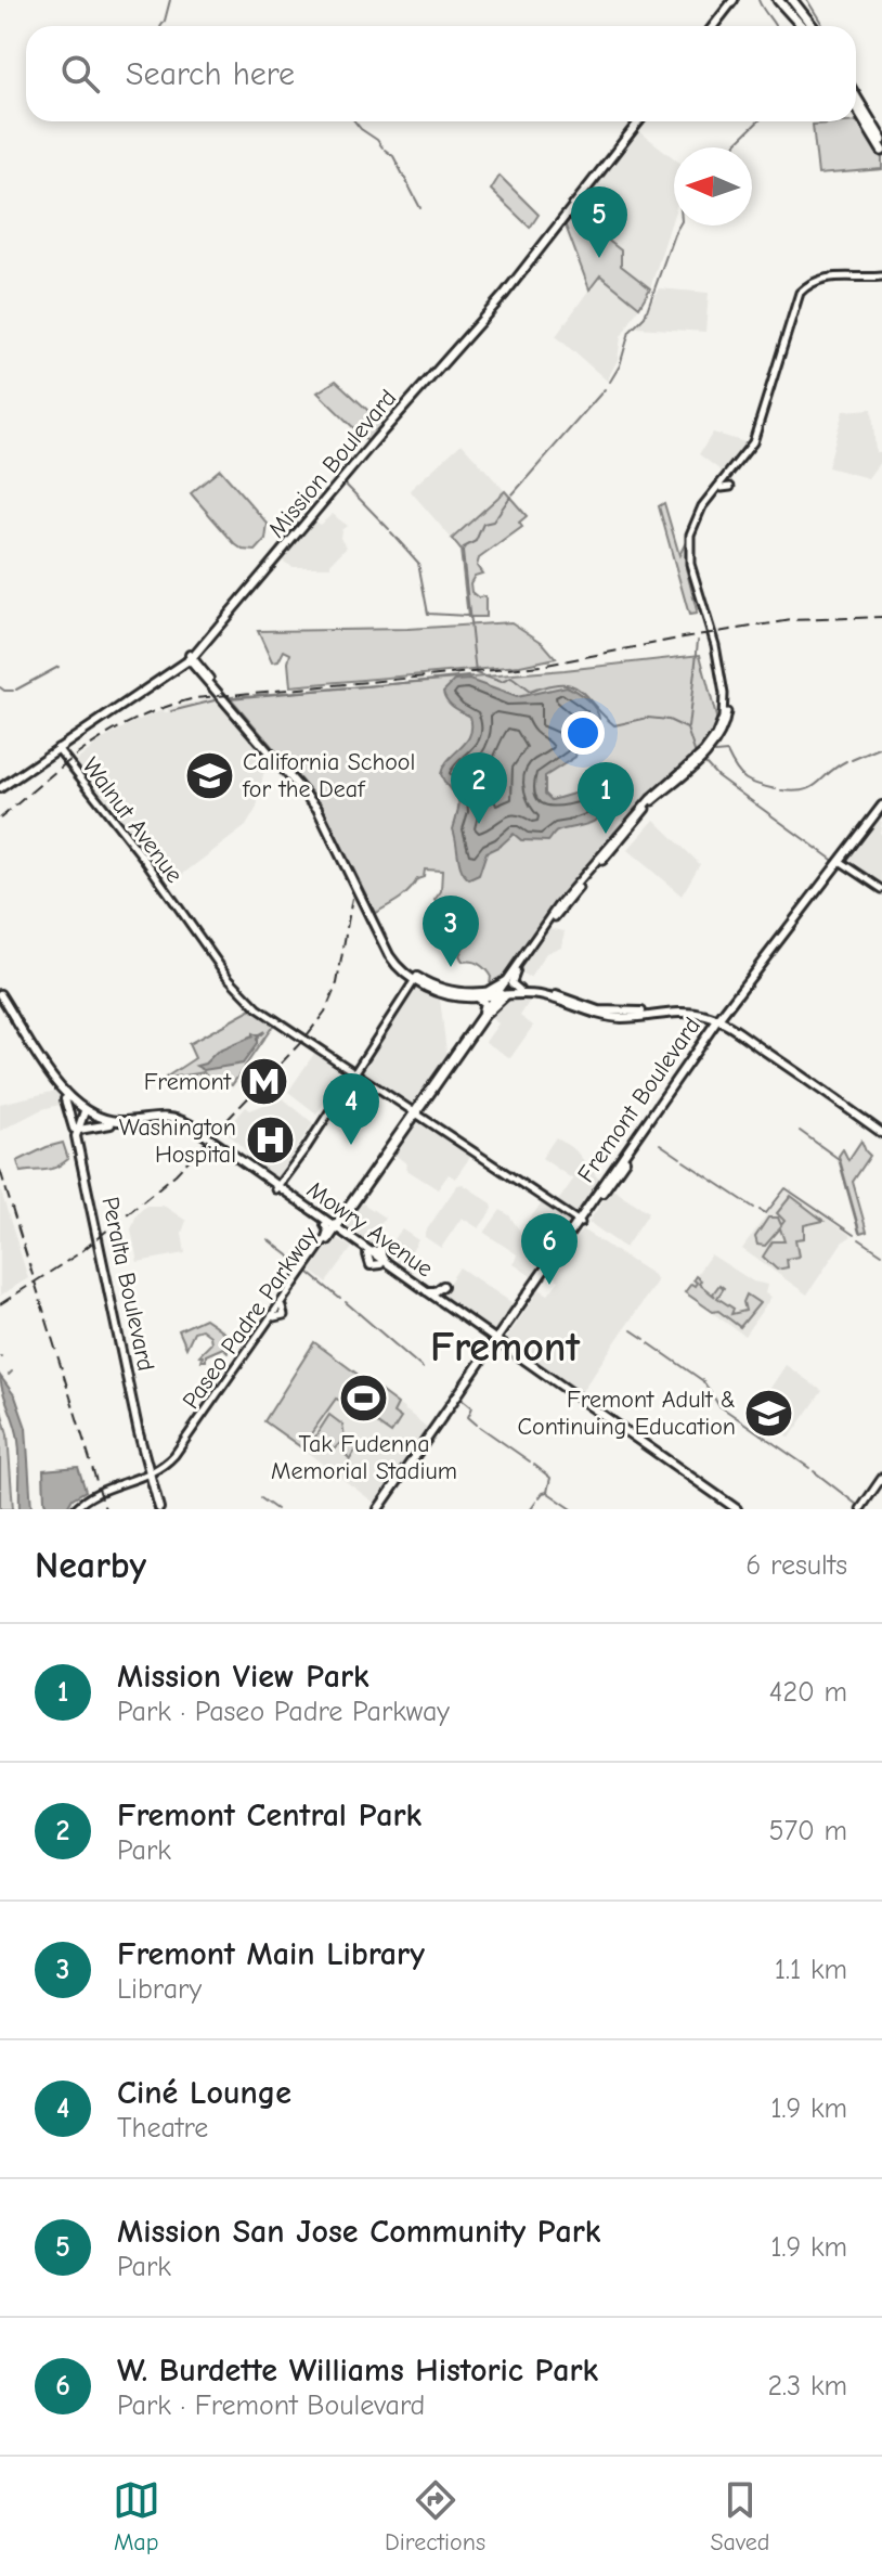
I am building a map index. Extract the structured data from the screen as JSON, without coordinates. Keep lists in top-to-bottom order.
{
  "streets": {
    "main road": [
      "Mission Boulevard",
      "Walnut Avenue",
      "Fremont Boulevard",
      "Mowry Avenue",
      "Peralta Boulevard",
      "Paseo Padre Parkway"
    ]
  },
  "crossings": [
    ["Mission Boulevard", "Walnut Avenue"],
    ["Walnut Avenue", "Fremont Boulevard"],
    ["Walnut Avenue", "Paseo Padre Parkway"],
    ["Fremont Boulevard", "Mowry Avenue"],
    ["Mowry Avenue", "Peralta Boulevard"],
    ["Mowry Avenue", "Paseo Padre Parkway"],
    ["Peralta Boulevard", "Paseo Padre Parkway"]
  ],
  "districts": ["Fremont"],
  "places": {
    "school or university": ["California School for the Deaf", "Fremont Adult & Continuing Education"],
    "metro station": ["Fremont"],
    "hospital": ["Washington Hospital"],
    "sports": ["Tak Fudenna Memorial Stadium"]
  },
  "north": "left",
  "page": {
    "search": "Search here",
    "pins": [
      "5",
      "2",
      "1",
      "3",
      "4",
      "6"
    ],
    "heading": ["Nearby", "6 results"],
    "list": [
      {
        "mark": "1",
        "name": "Mission View Park",
        "note": "Park · Paseo Padre Parkway",
        "value": "420 m"
      },
      {
        "mark": "2",
        "name": "Fremont Central Park",
        "note": "Park",
        "value": "570 m"
      },
      {
        "mark": "3",
        "name": "Fremont Main Library",
        "note": "Library",
        "value": "1.1 km"
      },
      {
        "mark": "4",
        "name": "Ciné Lounge",
        "note": "Theatre",
        "value": "1.9 km"
      },
      {
        "mark": "5",
        "name": "Mission San Jose Community Park",
        "note": "Park",
        "value": "1.9 km"
      },
      {
        "mark": "6",
        "name": "W. Burdette Williams Historic Park",
        "note": "Park · Fremont Boulevard",
        "value": "2.3 km"
      }
    ],
    "nav": ["Map", "Directions", "Saved"]
  }
}
